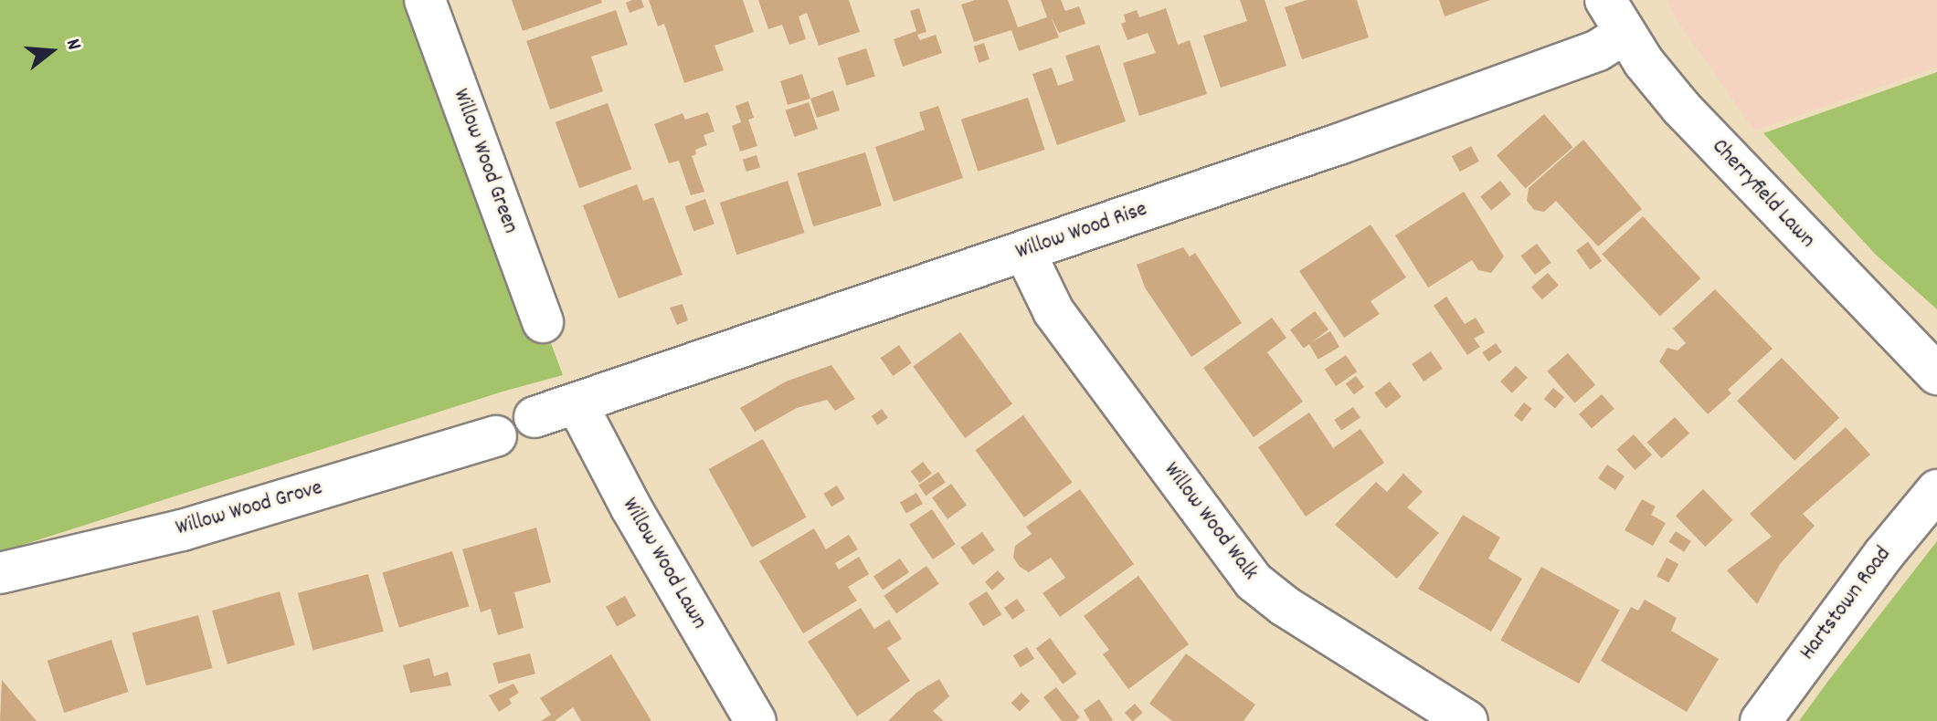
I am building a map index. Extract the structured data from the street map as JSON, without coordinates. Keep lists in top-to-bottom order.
{
  "streets": {
    "street": [
      "Willow Wood Green",
      "Cherryfield Lawn",
      "Willow Wood Rise",
      "Willow Wood Grove",
      "Willow Wood Walk",
      "Willow Wood Lawn",
      "Hartstown Road"
    ]
  },
  "crossings": [
    ["Cherryfield Lawn", "Willow Wood Rise"],
    ["Willow Wood Rise", "Willow Wood Walk"],
    ["Willow Wood Rise", "Willow Wood Lawn"]
  ],
  "north": "right"
}
